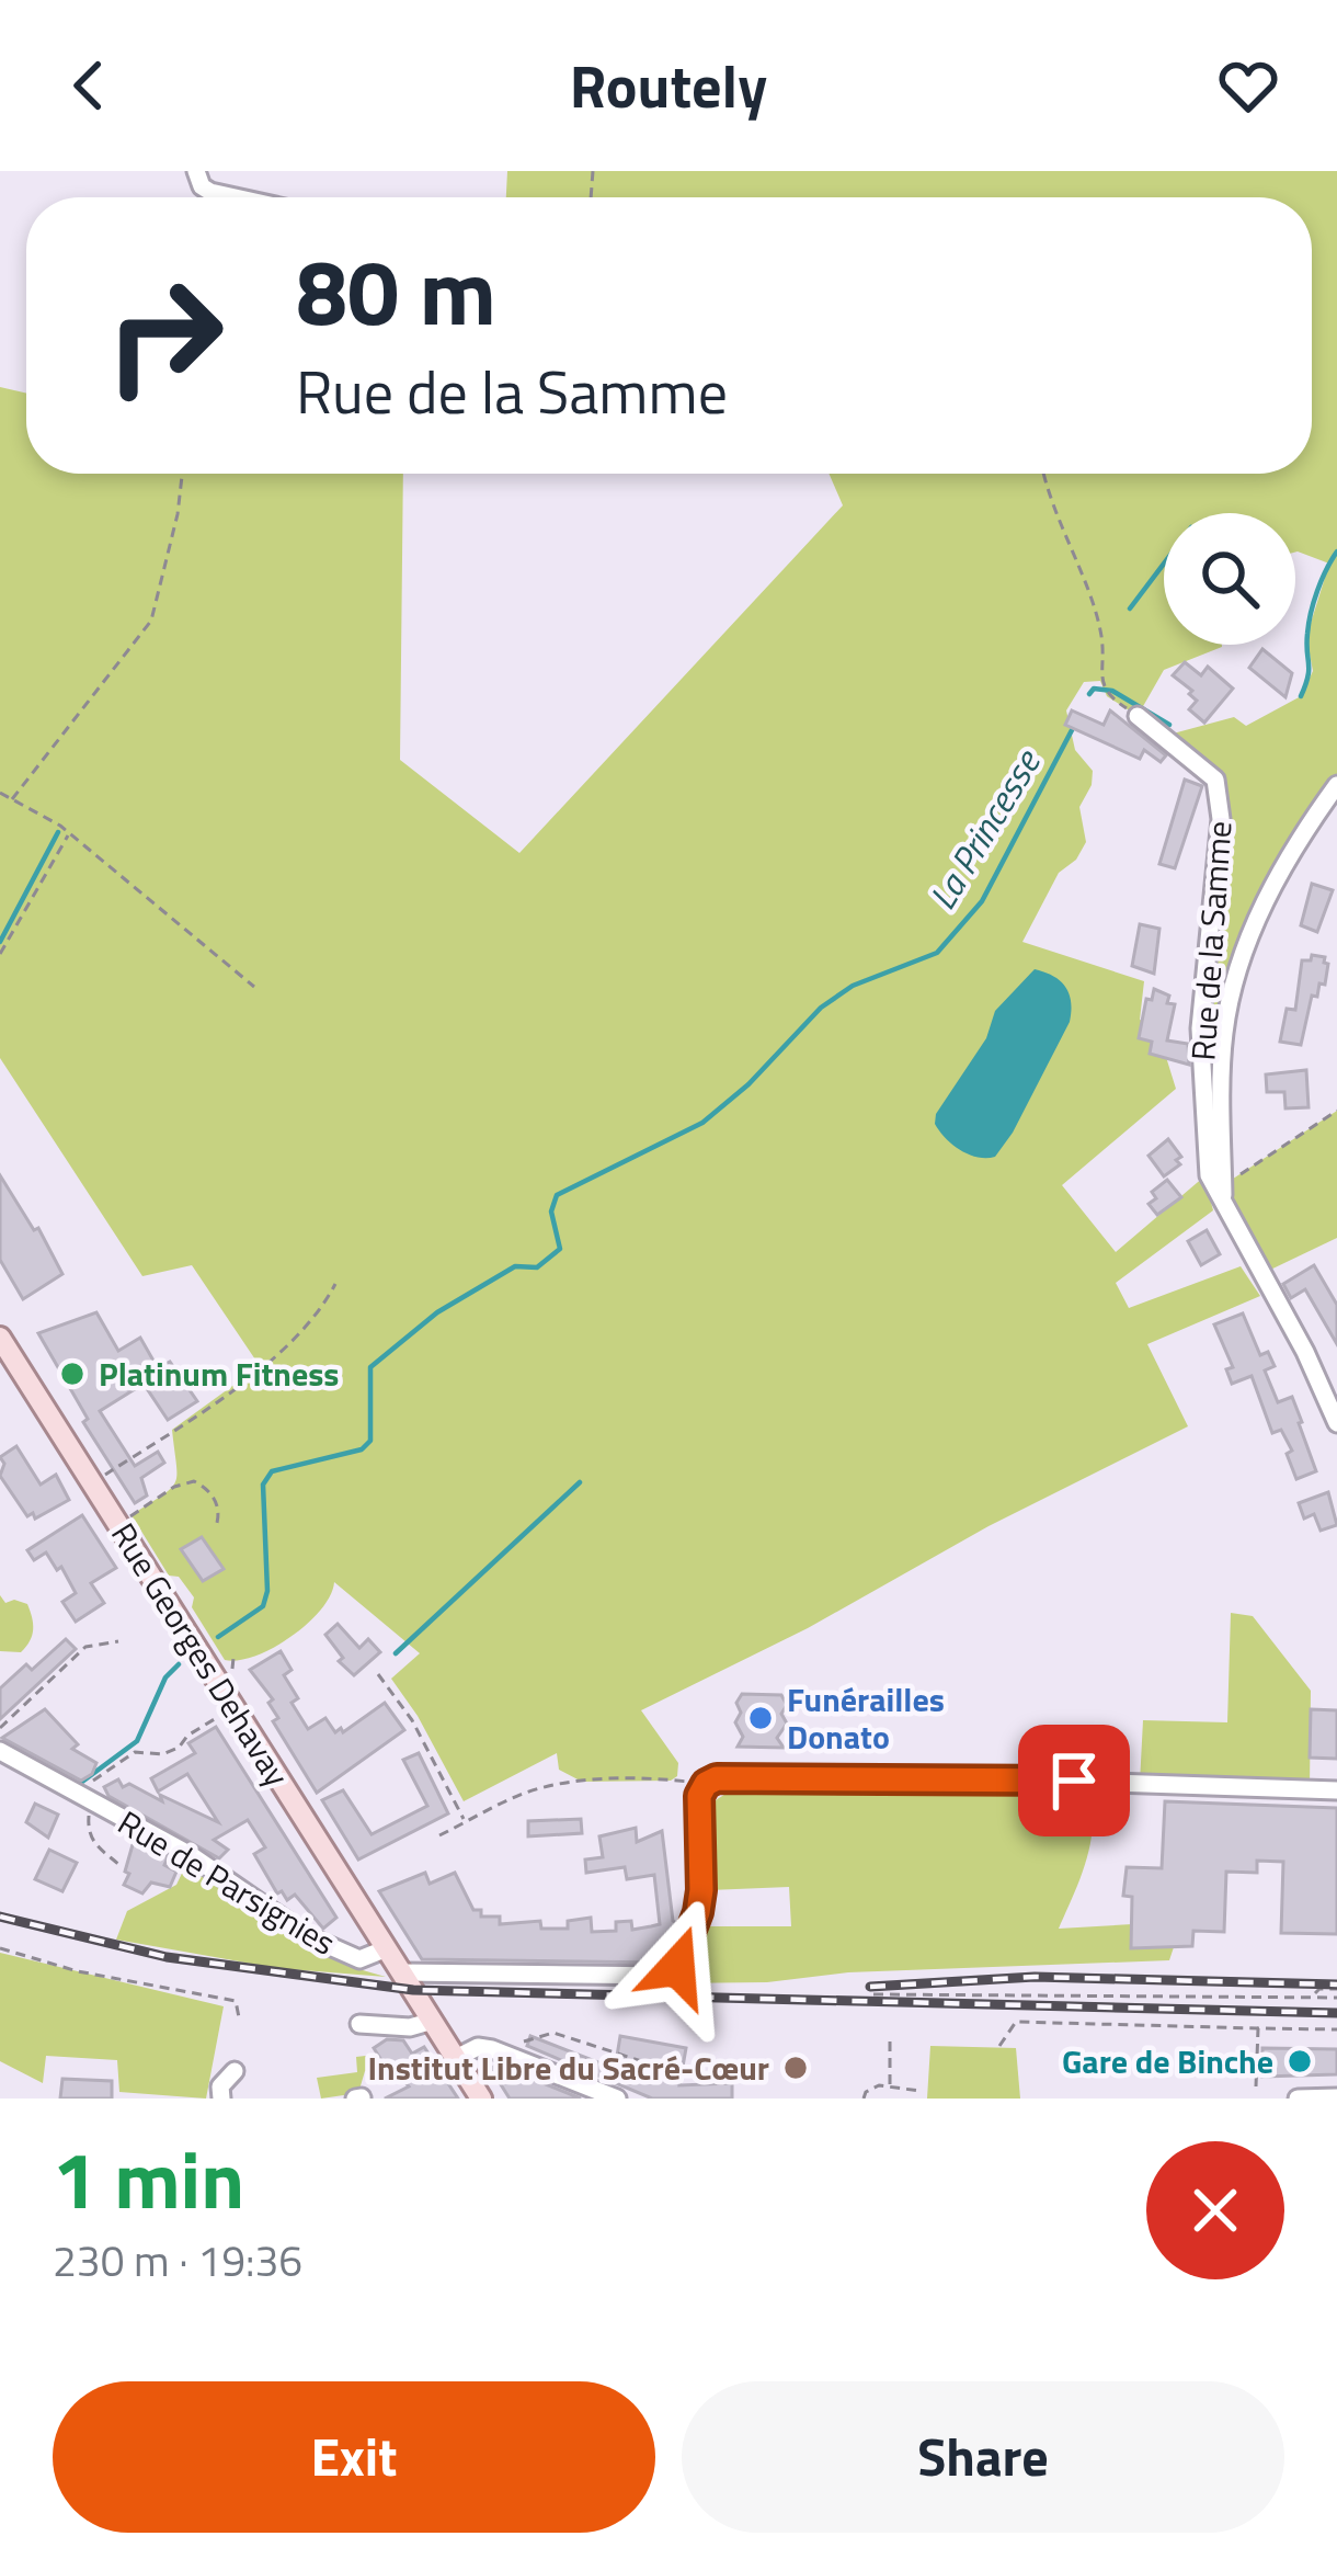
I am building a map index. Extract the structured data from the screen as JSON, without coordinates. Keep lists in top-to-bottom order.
{
  "streets": {
    "main road": ["Rue Georges Dehavay"],
    "street": ["Rue de la Samme", "Rue de Parsignies"]
  },
  "crossings": [
    ["Rue Georges Dehavay", "Rue de Parsignies"]
  ],
  "water": ["La Princesse"],
  "places": [
    "Platinum Fitness",
    "Funérailles Donato",
    "Gare de Binche",
    "Institut Libre du Sacré-Cœur"
  ],
  "page": {
    "header": "Routely",
    "turn": ["80 m", "Rue de la Samme"],
    "heading": ["1 min", "230 m · 19:36"],
    "buttons": ["Exit", "Share"]
  }
}
